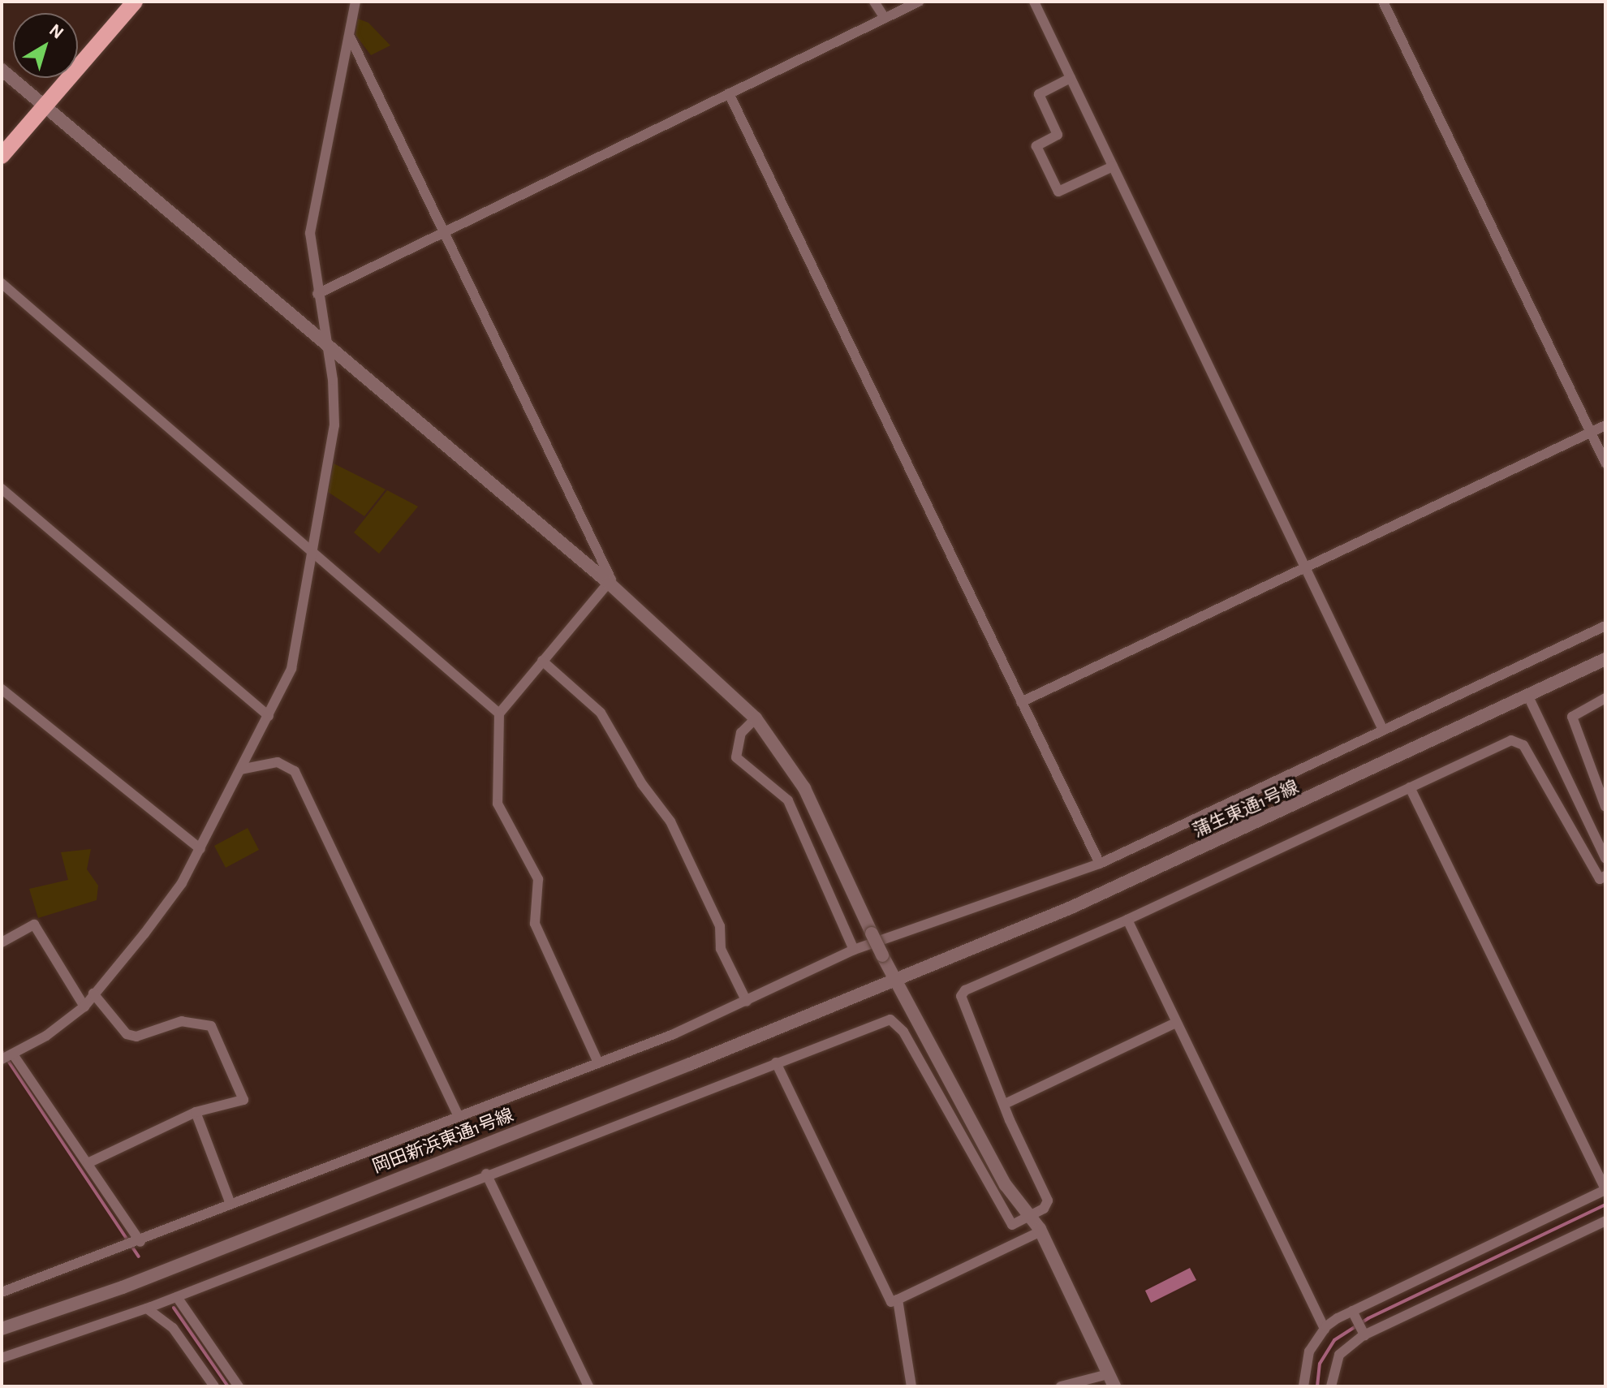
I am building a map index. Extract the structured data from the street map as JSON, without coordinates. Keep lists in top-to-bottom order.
{
  "streets": {
    "street": ["蒲生東通1号線", "岡田新浜東通1号線"]
  },
  "crossings": [
    ["蒲生東通1号線", "岡田新浜東通1号線"]
  ],
  "north": "top right"
}
